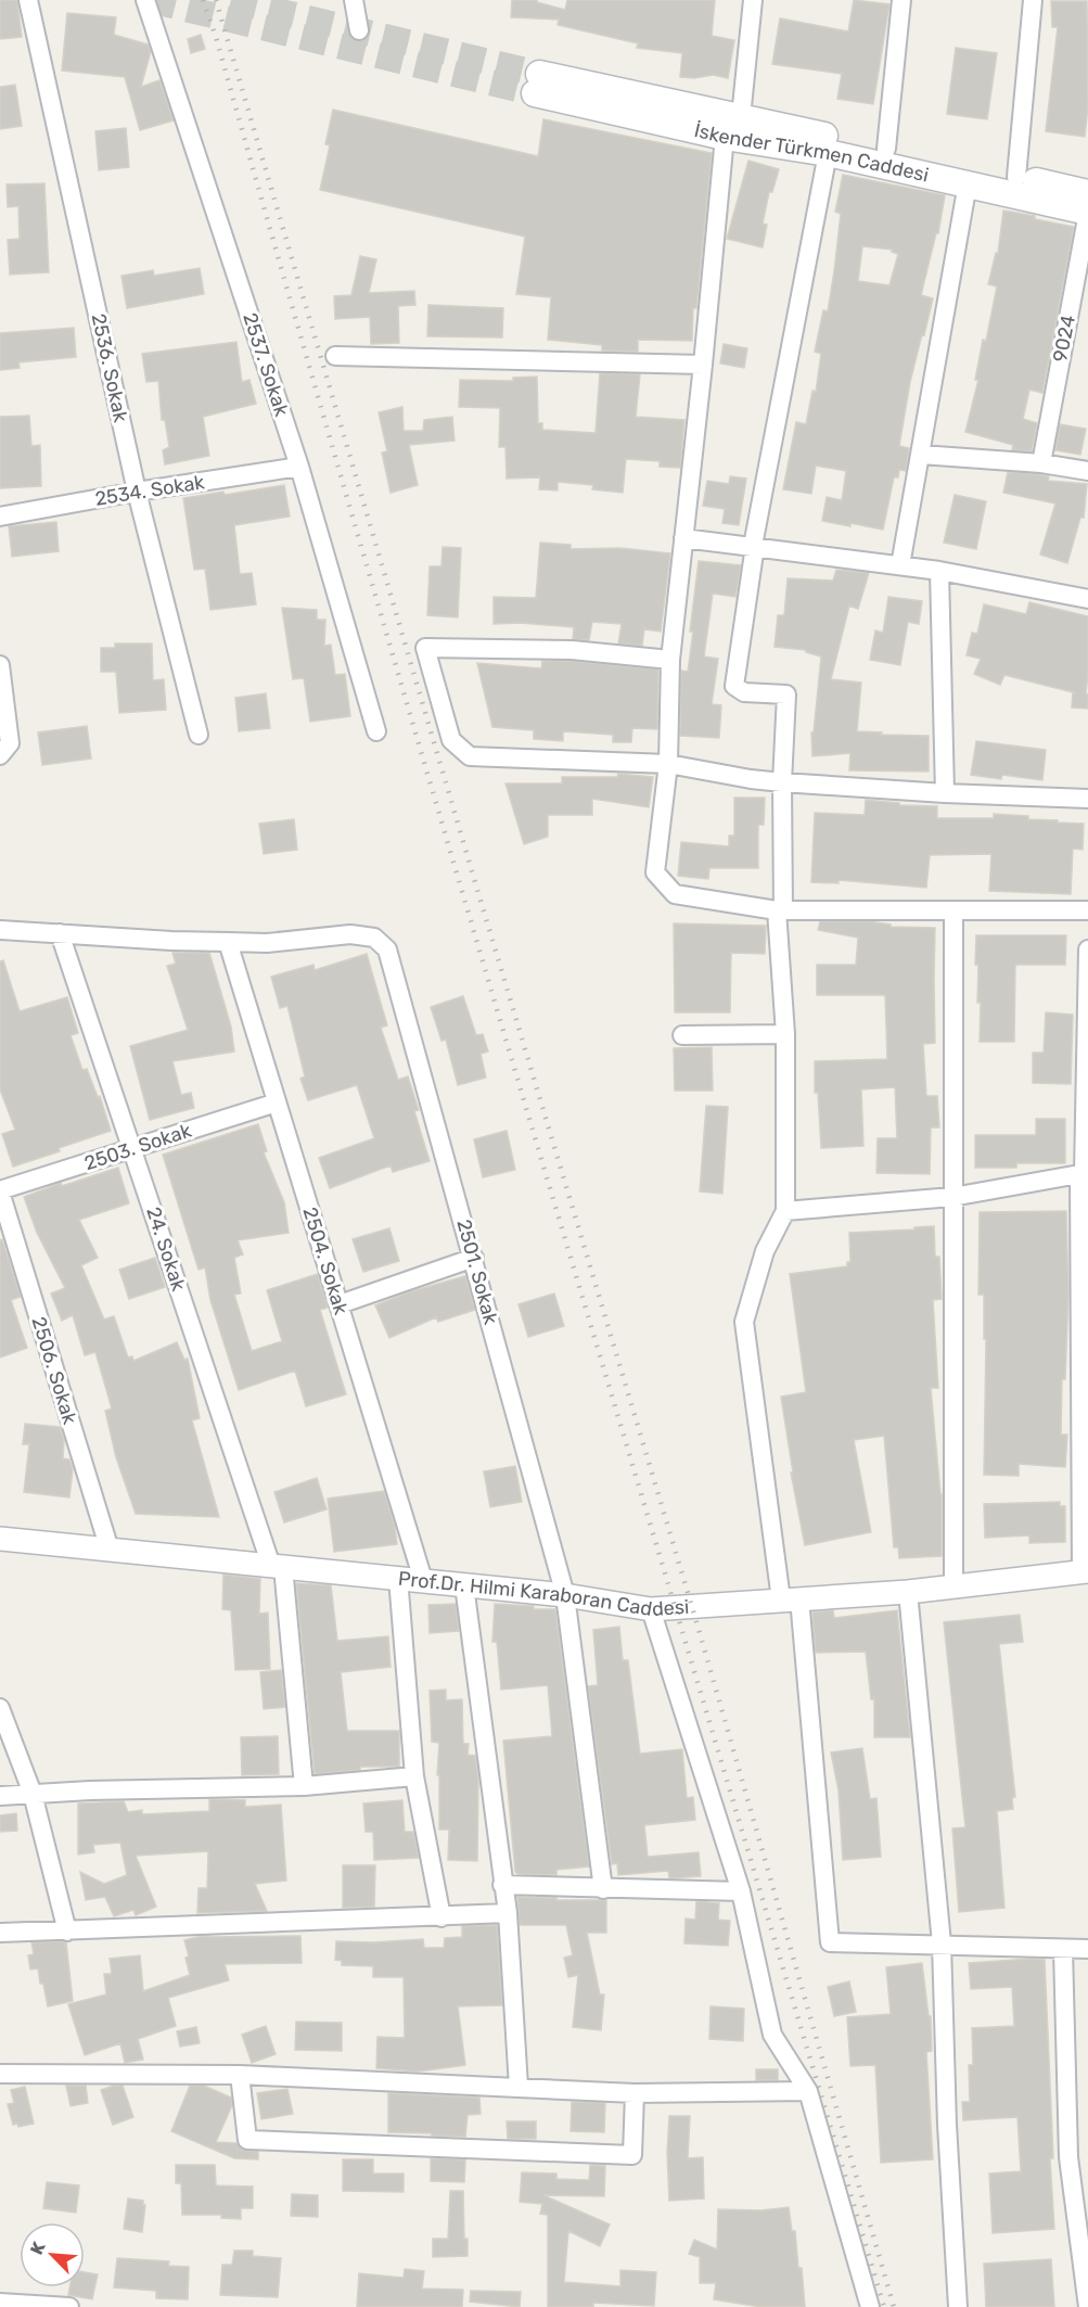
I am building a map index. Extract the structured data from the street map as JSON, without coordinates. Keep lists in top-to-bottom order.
{
  "streets": {
    "main road": ["İskender Türkmen Caddesi"],
    "street": [
      "9024",
      "2537. Sokak",
      "2536. Sokak",
      "2534. Sokak",
      "2503. Sokak",
      "24. Sokak",
      "2504. Sokak",
      "2501. Sokak",
      "2506. Sokak",
      "Prof.Dr. Hilmi Karaboran Caddesi"
    ]
  },
  "crossings": [
    ["İskender Türkmen Caddesi", "9024"],
    ["2537. Sokak", "2534. Sokak"],
    ["2536. Sokak", "2534. Sokak"],
    ["2503. Sokak", "24. Sokak"],
    ["2503. Sokak", "2504. Sokak"],
    ["2503. Sokak", "2506. Sokak"],
    ["24. Sokak", "Prof.Dr. Hilmi Karaboran Caddesi"],
    ["2504. Sokak", "2501. Sokak"],
    ["2504. Sokak", "Prof.Dr. Hilmi Karaboran Caddesi"],
    ["2501. Sokak", "Prof.Dr. Hilmi Karaboran Caddesi"],
    ["2506. Sokak", "Prof.Dr. Hilmi Karaboran Caddesi"]
  ],
  "north": "top left"
}
